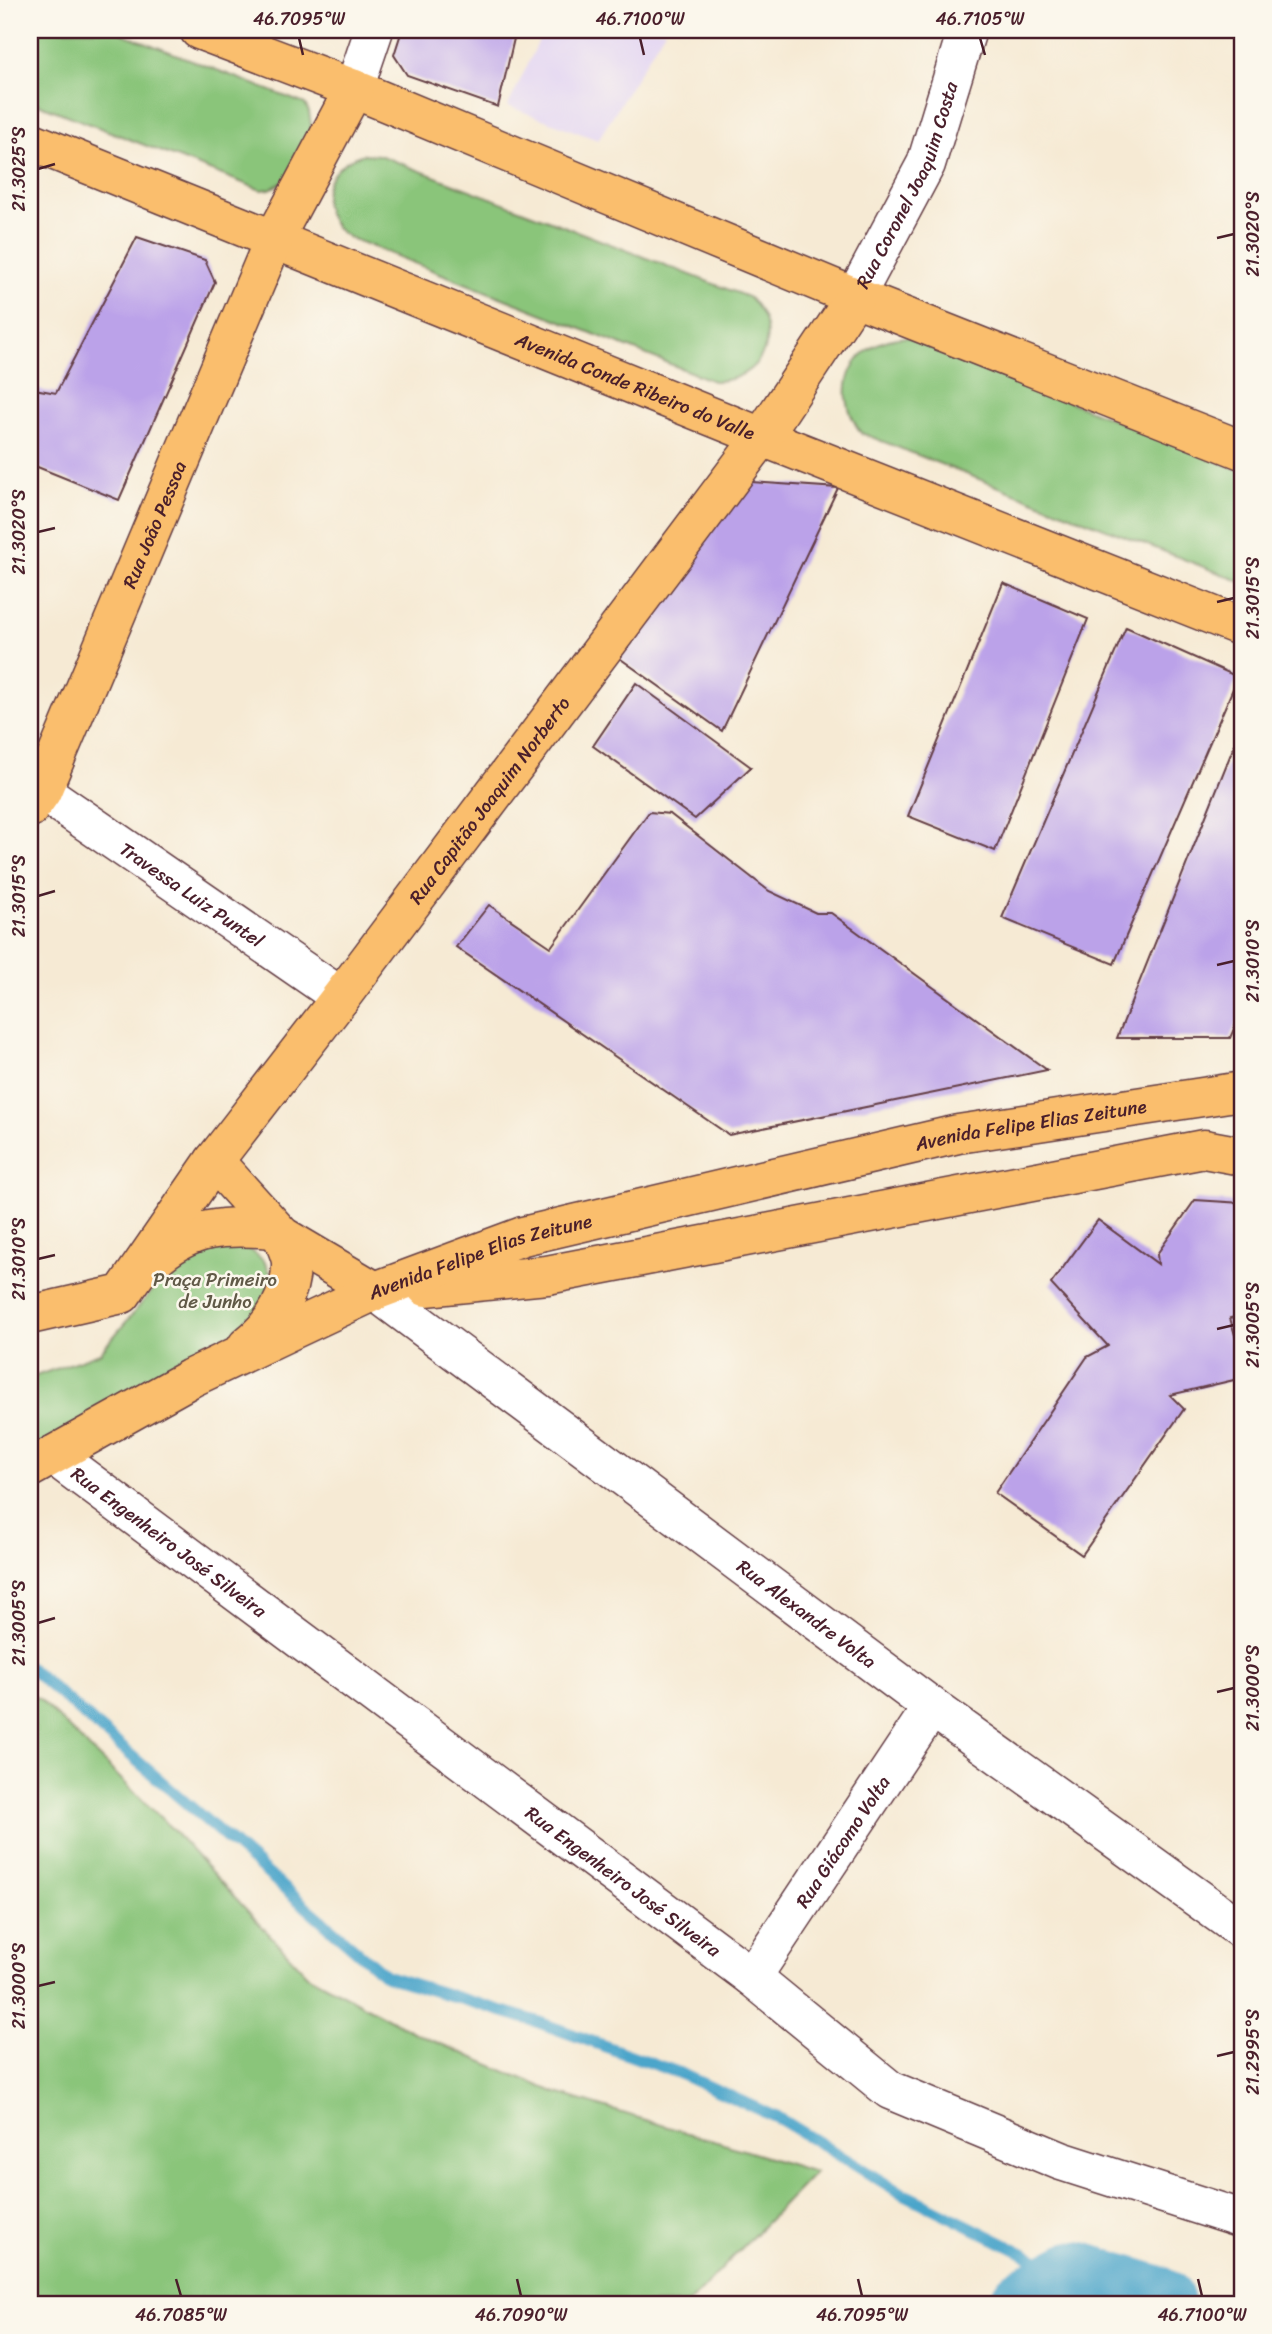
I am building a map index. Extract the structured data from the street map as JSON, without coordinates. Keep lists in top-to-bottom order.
{
  "streets": {
    "main road": [
      "Rua Coronel Joaquim Costa",
      "Avenida Conde Ribeiro do Valle",
      "Rua João Pessoa",
      "Rua Capitão Joaquim Norberto",
      "Avenida Felipe Elias Zeitune"
    ],
    "street": [
      "Travessa Luiz Puntel",
      "Rua Engenheiro José Silveira",
      "Rua Alexandre Volta",
      "Rua Giácomo Volta"
    ]
  },
  "crossings": [
    ["Rua Coronel Joaquim Costa", "Avenida Conde Ribeiro do Valle"],
    ["Rua Coronel Joaquim Costa", "Rua Capitão Joaquim Norberto"],
    ["Avenida Conde Ribeiro do Valle", "Rua João Pessoa"],
    ["Avenida Conde Ribeiro do Valle", "Rua Capitão Joaquim Norberto"],
    ["Rua João Pessoa", "Travessa Luiz Puntel"],
    ["Rua Capitão Joaquim Norberto", "Travessa Luiz Puntel"],
    ["Avenida Felipe Elias Zeitune", "Rua Alexandre Volta"],
    ["Rua Engenheiro José Silveira", "Rua Giácomo Volta"],
    ["Rua Alexandre Volta", "Rua Giácomo Volta"]
  ],
  "parks": ["Praça Primeiro de Junho"],
  "coordinates": [
    "46.7095°W",
    "46.7100°W",
    "46.7105°W",
    "21.3025°S",
    "21.3020°S",
    "21.3015°S",
    "21.3010°S",
    "21.3005°S",
    "21.3000°S",
    "21.2995°S",
    "46.7085°W",
    "46.7090°W"
  ]
}
